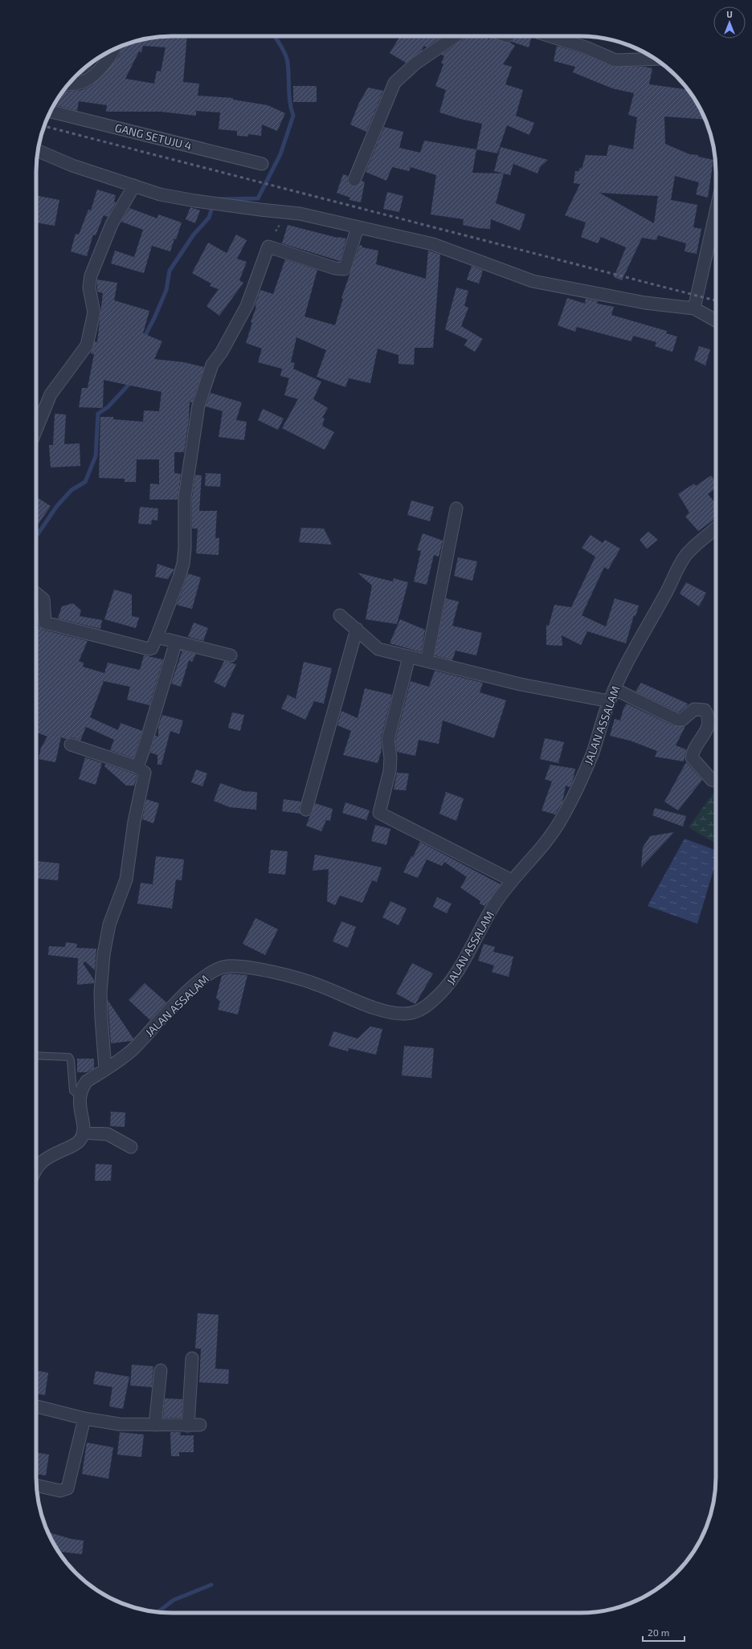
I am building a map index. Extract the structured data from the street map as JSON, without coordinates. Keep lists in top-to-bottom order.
{
  "streets": {
    "street": ["GANG SETUJU 4", "JALAN ASSALAM"]
  },
  "scale_bar": "20 m",
  "north": "top"
}
